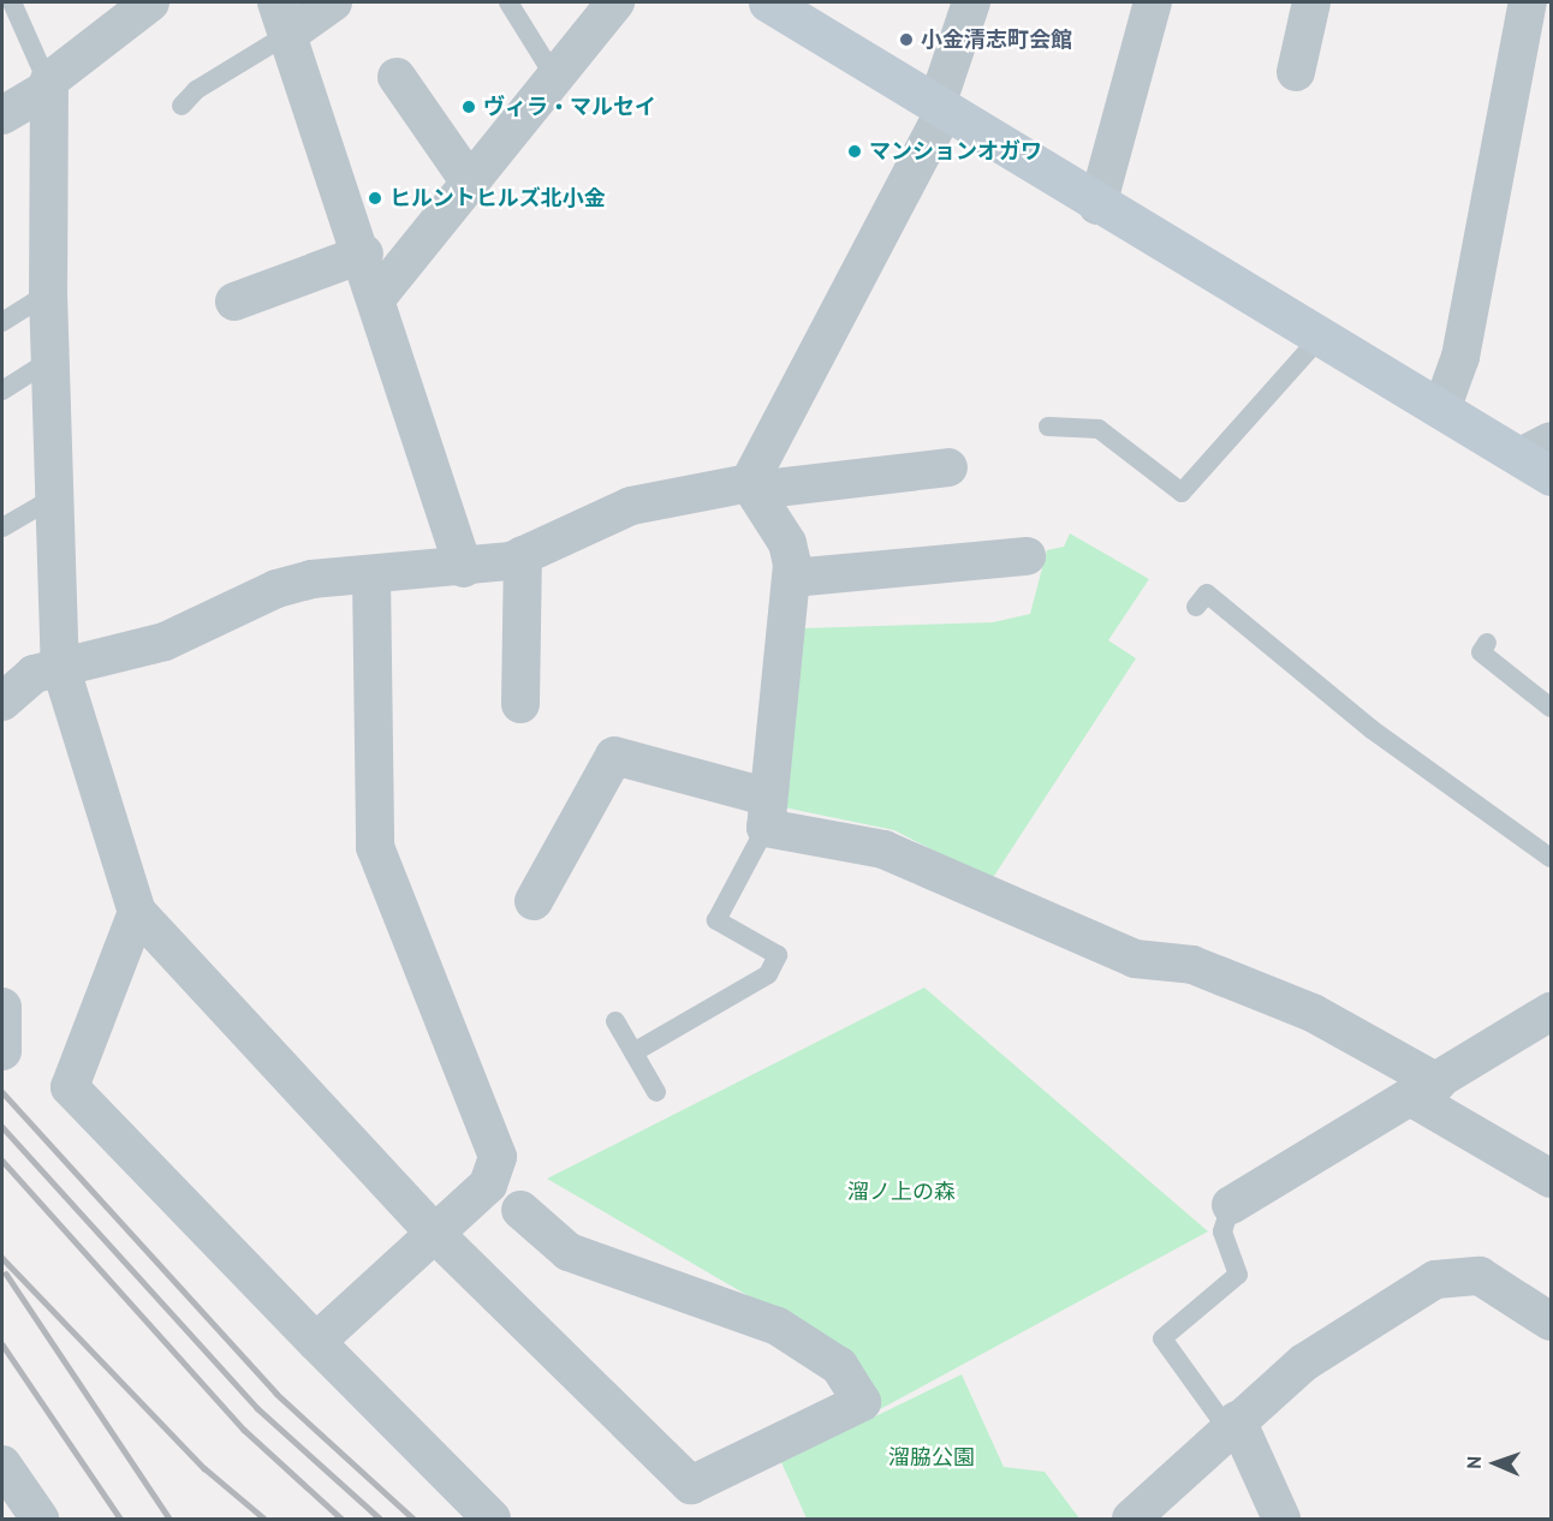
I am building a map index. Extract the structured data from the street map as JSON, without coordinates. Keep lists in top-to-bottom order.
{
  "parks": ["溜ノ上の森", "溜脇公園"],
  "places": [
    "小金清志町会館",
    "ヴィラ・マルセイ",
    "マンションオガワ",
    "ヒルントヒルズ北小金"
  ],
  "north": "left"
}
